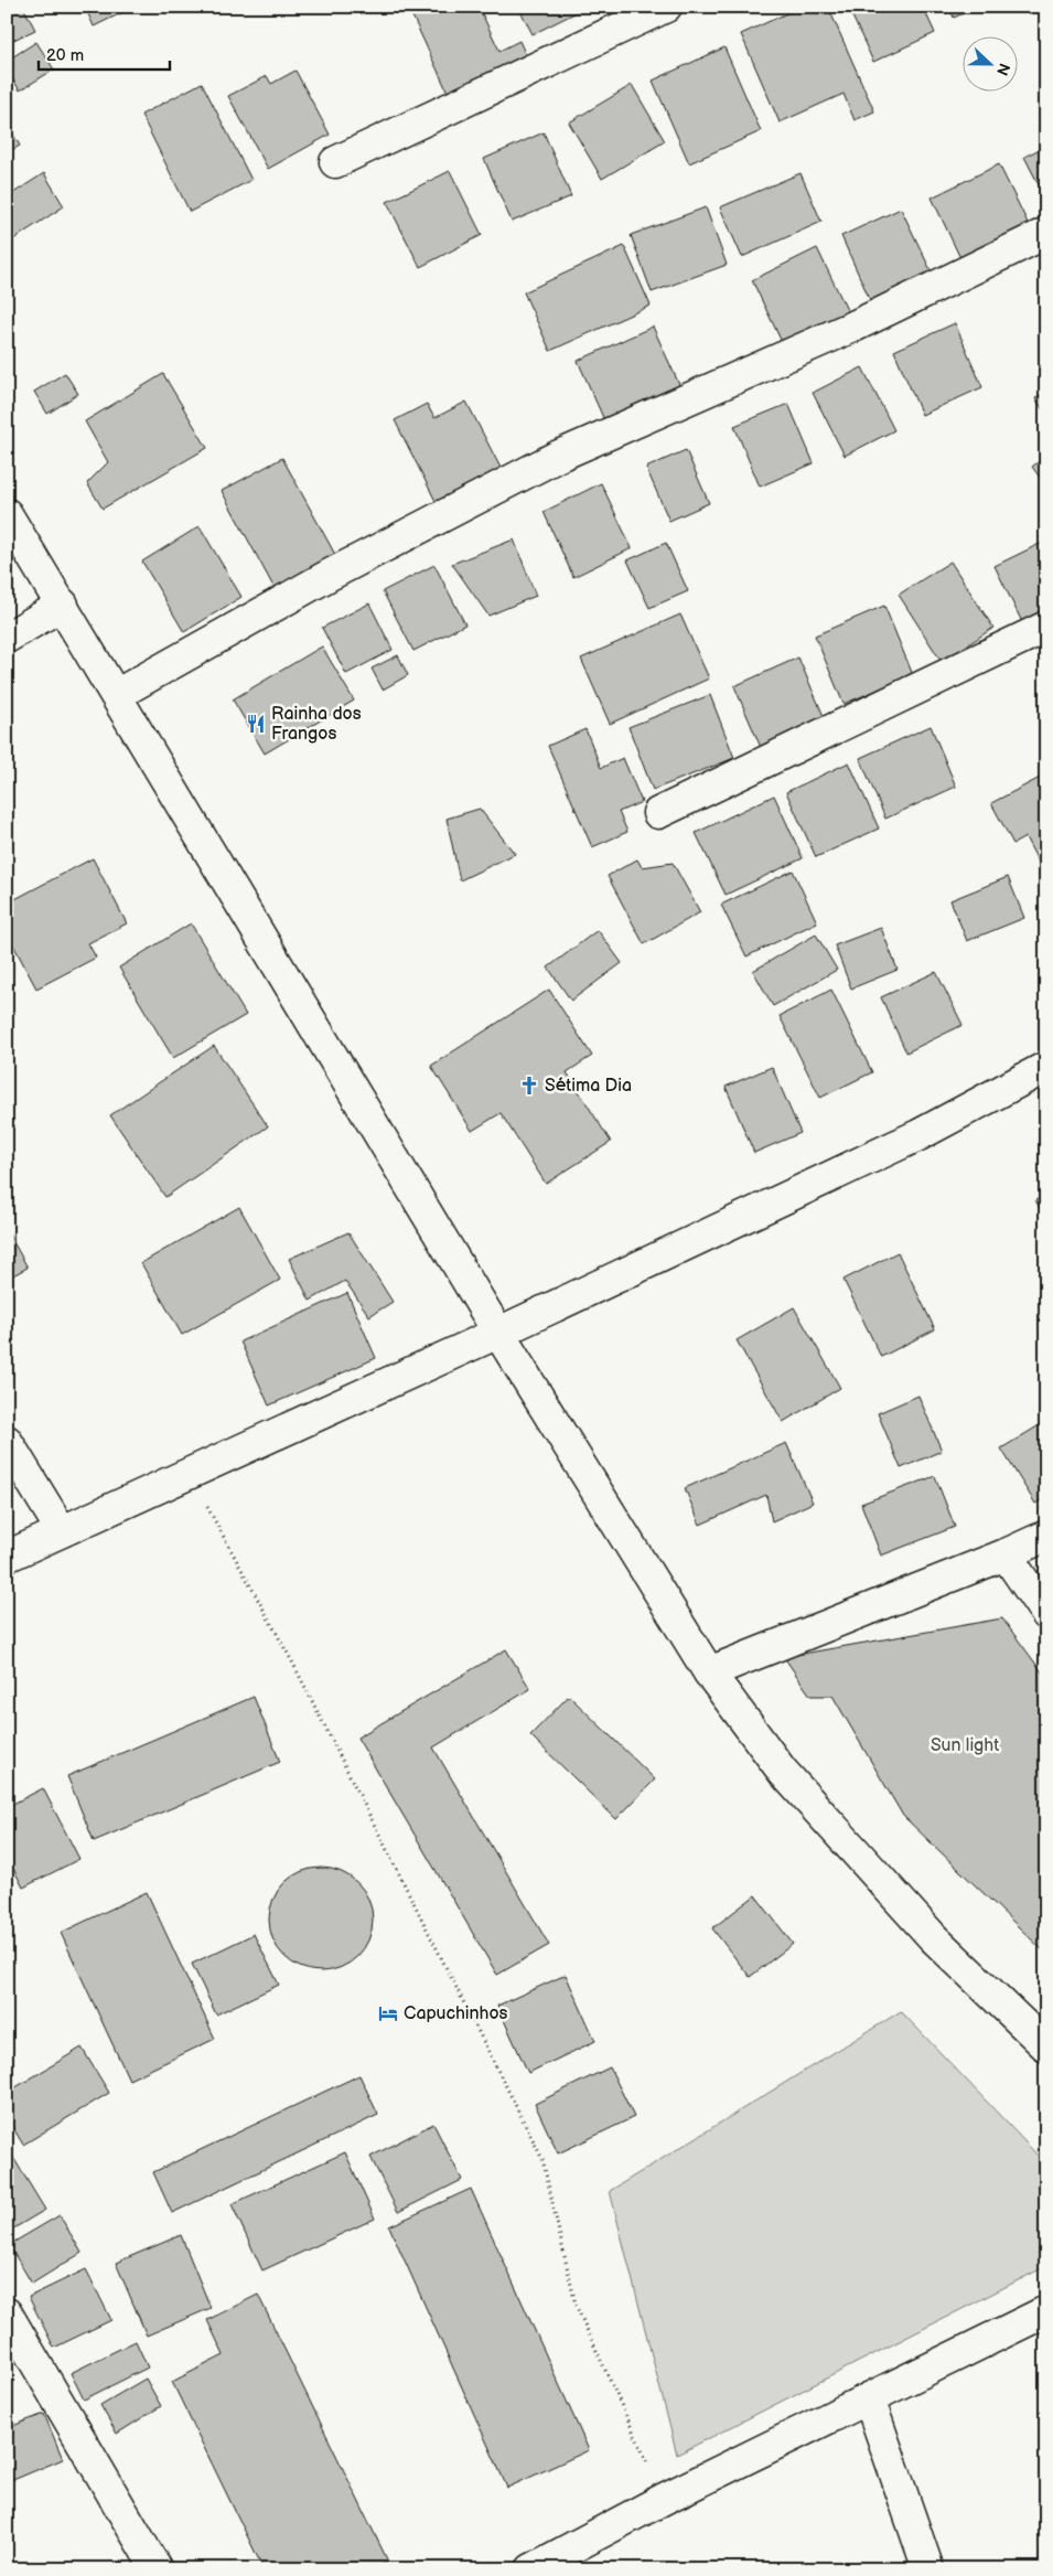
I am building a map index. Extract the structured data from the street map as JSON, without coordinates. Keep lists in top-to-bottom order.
{
  "parks": ["Sun light"],
  "places": {
    "restaurant": ["Rainha dos Frangos"],
    "church": ["Sétima Dia"],
    "hotel": ["Capuchinhos"]
  },
  "scale_bar": "20 m",
  "north": "right"
}
